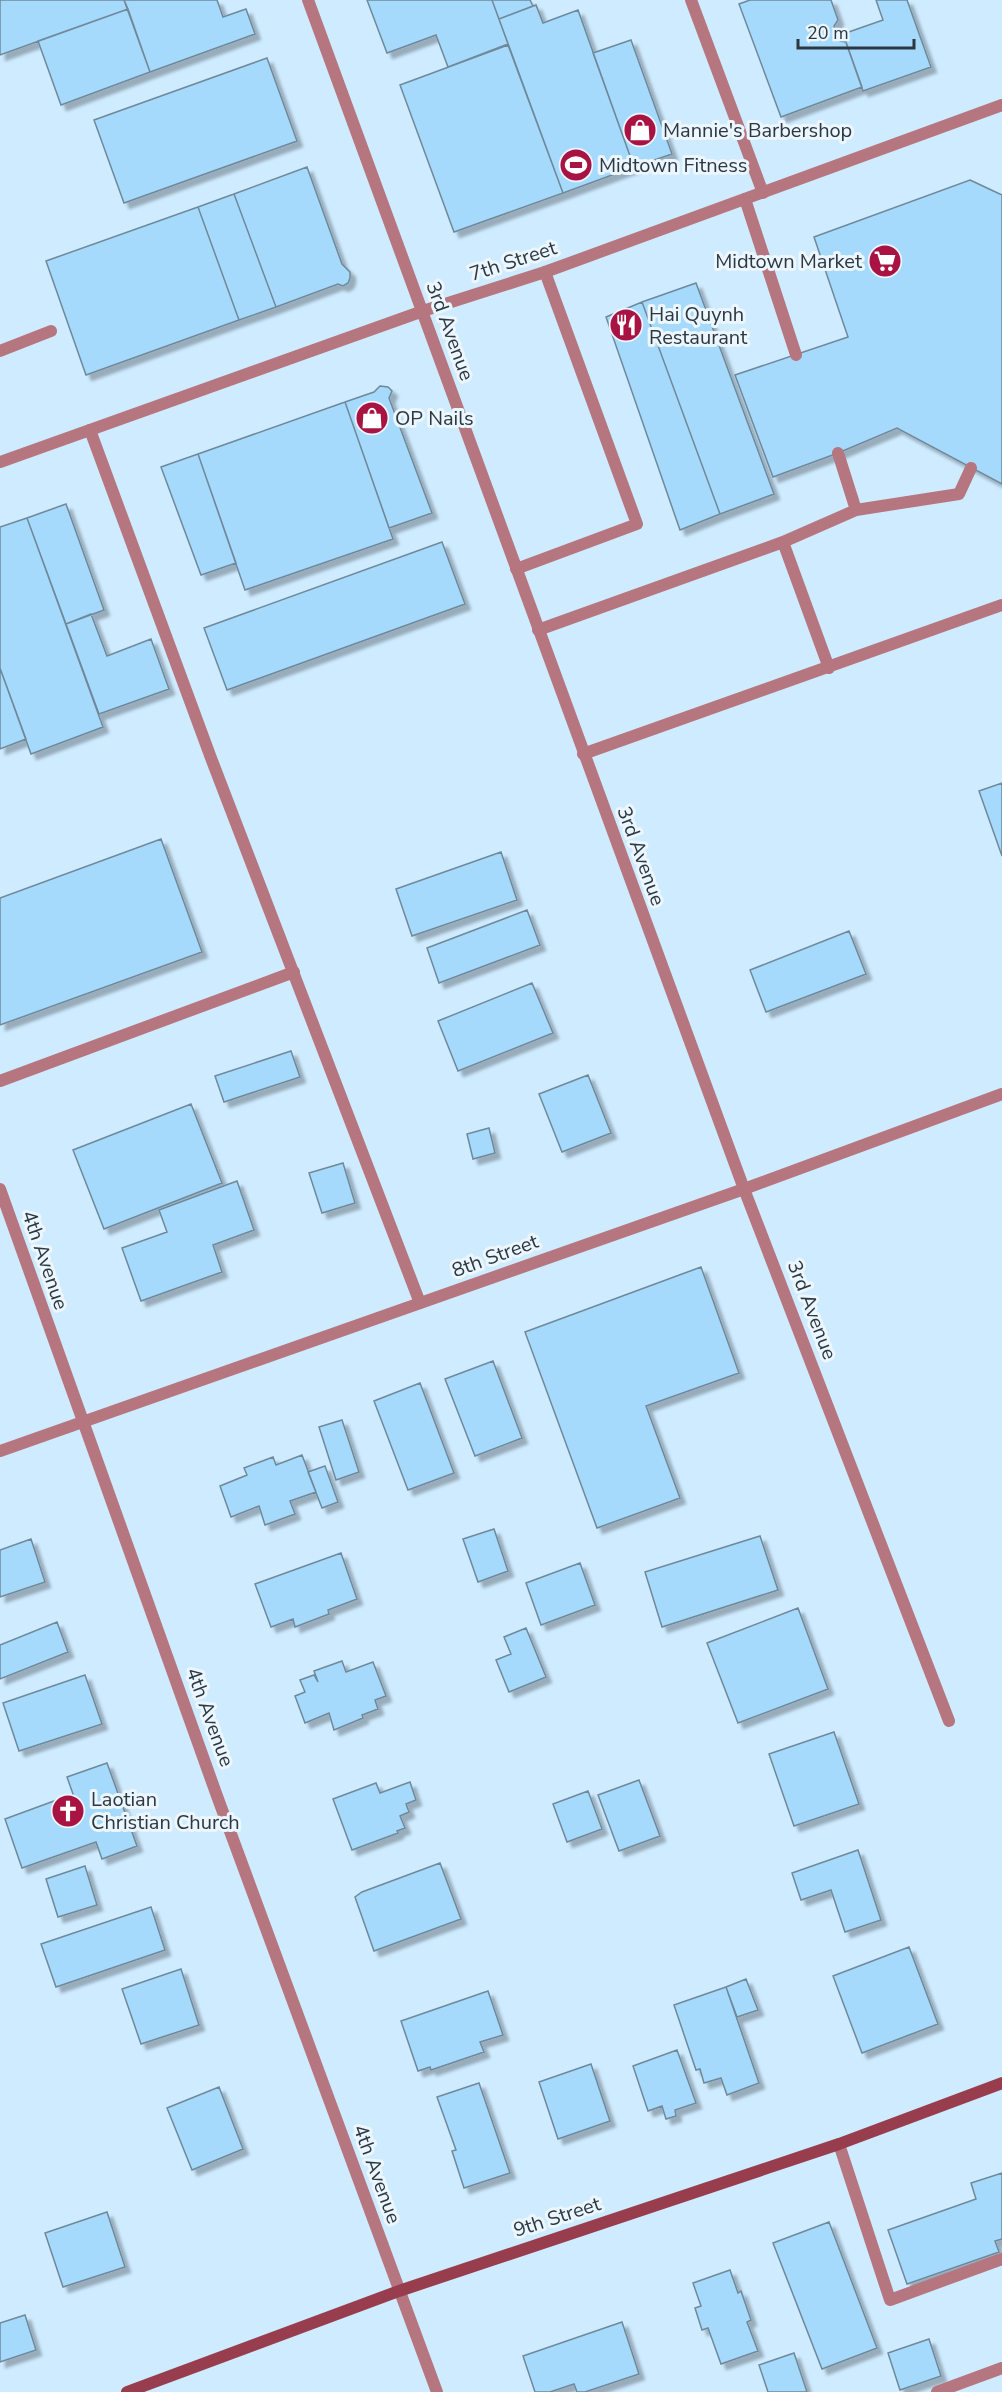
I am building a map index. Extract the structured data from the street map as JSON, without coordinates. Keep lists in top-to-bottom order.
{
  "streets": {
    "street": [
      "7th Street",
      "3rd Avenue",
      "8th Street",
      "4th Avenue",
      "9th Street"
    ]
  },
  "crossings": [
    ["7th Street", "3rd Avenue"],
    ["3rd Avenue", "8th Street"],
    ["8th Street", "4th Avenue"],
    ["4th Avenue", "9th Street"]
  ],
  "places": {
    "shop": ["Mannie's Barbershop", "OP Nails"],
    "sports": ["Midtown Fitness"],
    "supermarket": ["Midtown Market"],
    "restaurant": ["Hai Quynh Restaurant"],
    "church": ["Laotian Christian Church"]
  },
  "scale_bar": "20 m"
}
